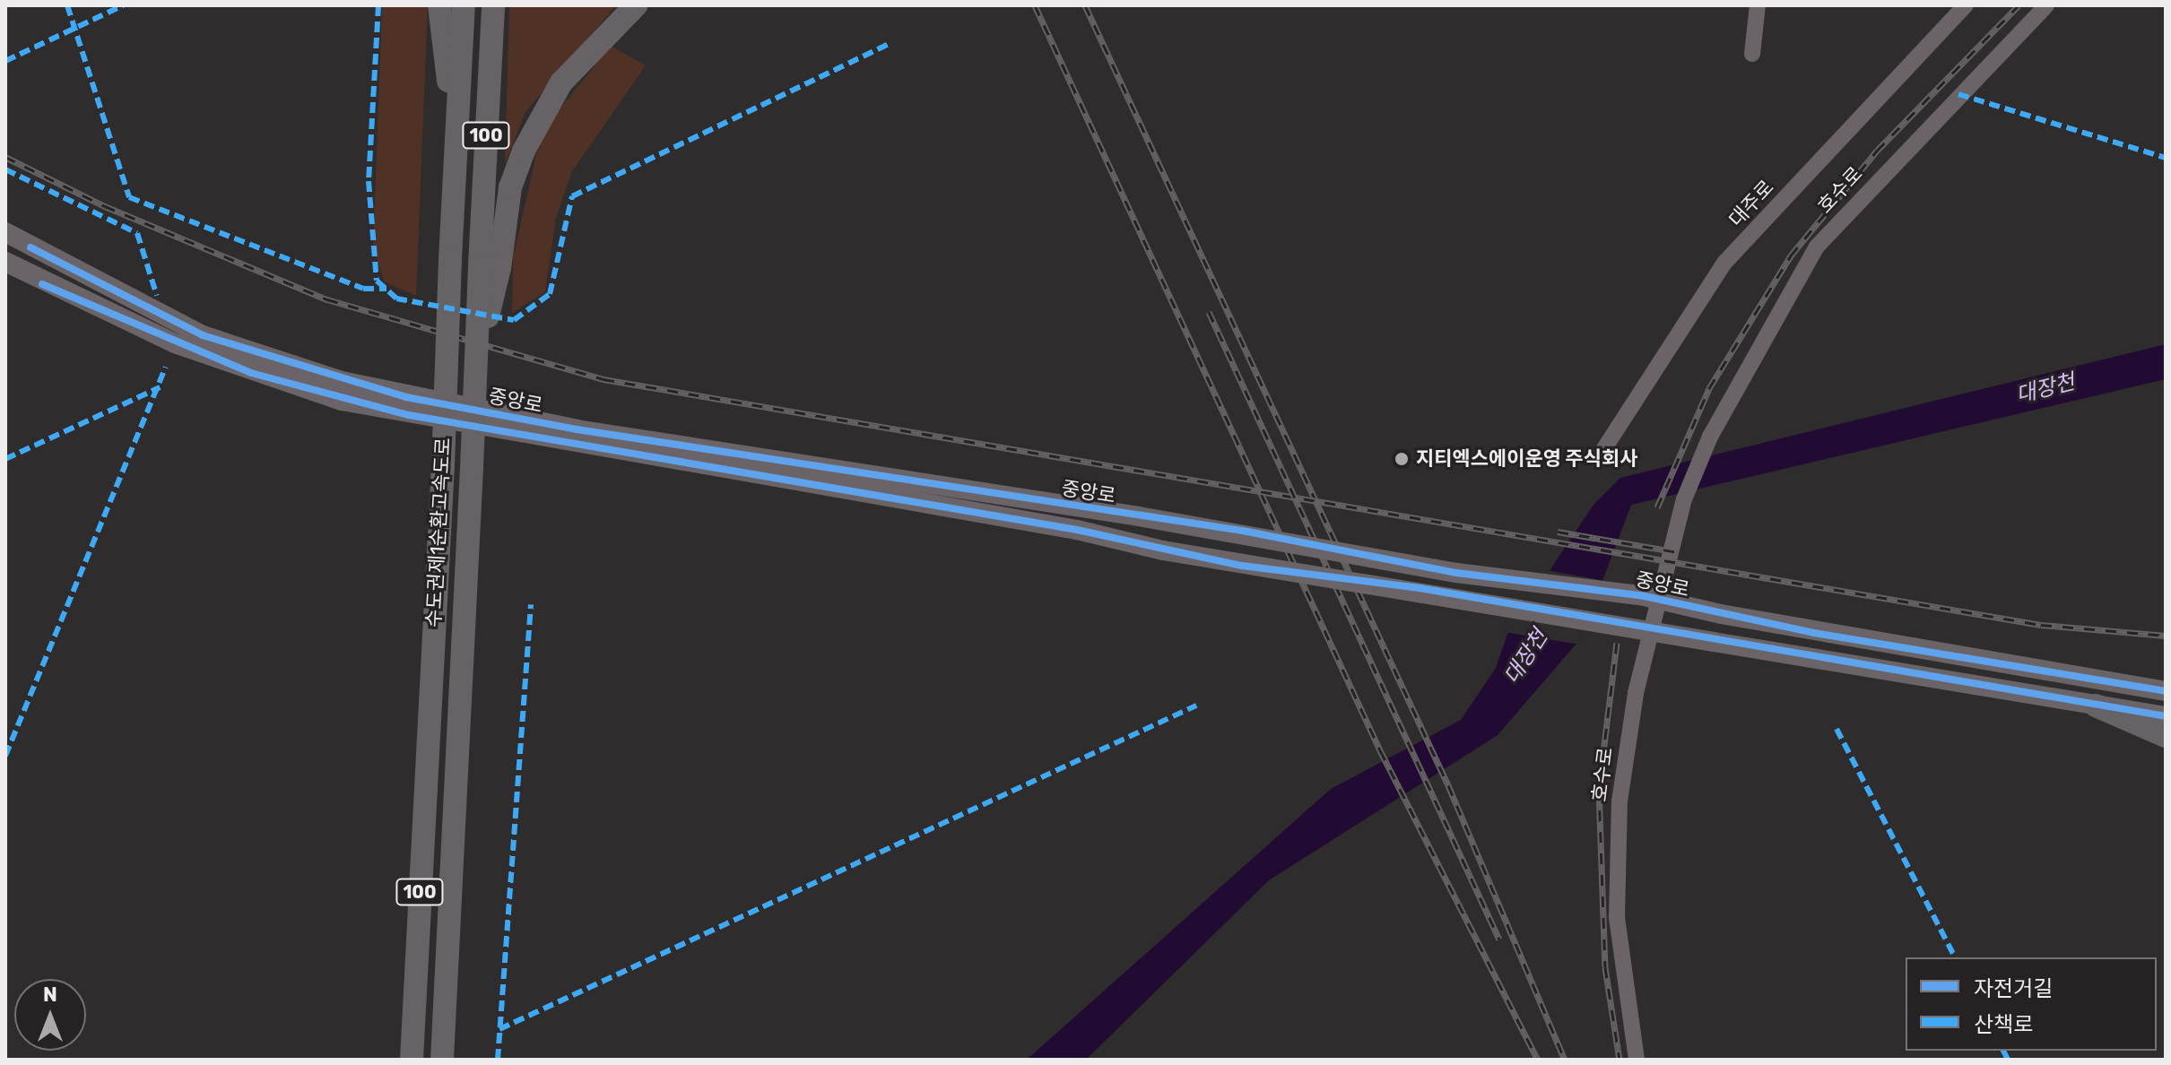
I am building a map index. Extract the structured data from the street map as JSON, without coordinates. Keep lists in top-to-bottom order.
{
  "streets": {
    "highway": ["100", "수도권제1순환고속도로"],
    "main road": ["중앙로"],
    "street": ["호수로", "대주로"]
  },
  "water": ["대장천"],
  "places": ["지티엑스에이운영 주식회사"],
  "legend": ["자전거길", "산책로"],
  "north": "top"
}
